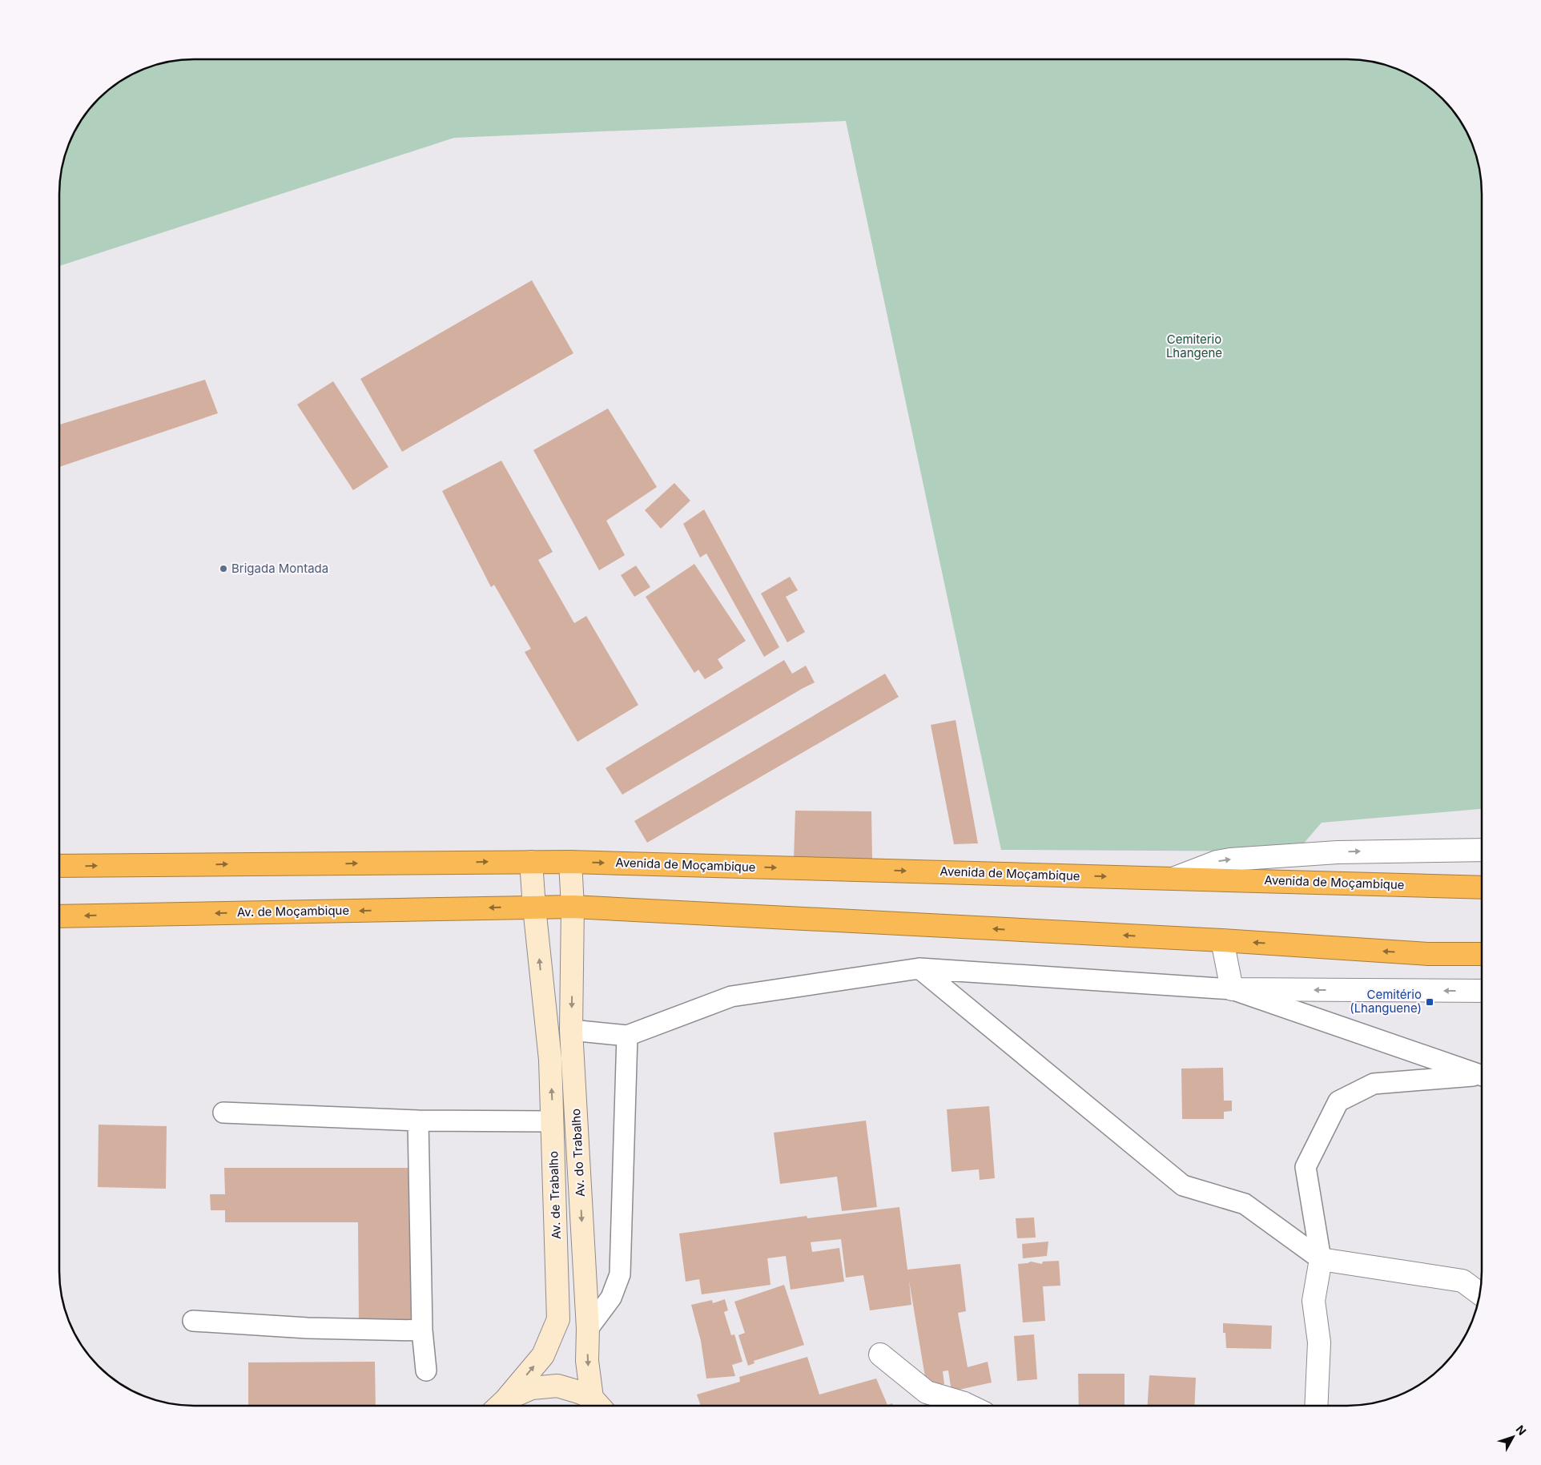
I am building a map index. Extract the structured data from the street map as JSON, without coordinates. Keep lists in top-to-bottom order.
{
  "streets": {
    "highway": ["Avenida de Moçambique", "Av. de Moçambique"],
    "main road": ["Av. do Trabalho", "Av. de Trabalho"]
  },
  "crossings": [
    ["Avenida de Moçambique", "Av. do Trabalho"],
    ["Avenida de Moçambique", "Av. de Trabalho"],
    ["Av. de Moçambique", "Av. de Trabalho"],
    ["Av. do Trabalho", "Av. de Trabalho"]
  ],
  "one_way": ["Av. do Trabalho", "Av. de Trabalho"],
  "parks": ["Cemiterio Lhangene"],
  "places": {
    "other": ["Brigada Montada"],
    "transit": ["Cemitério (Lhanguene)"]
  },
  "north": "top right"
}
